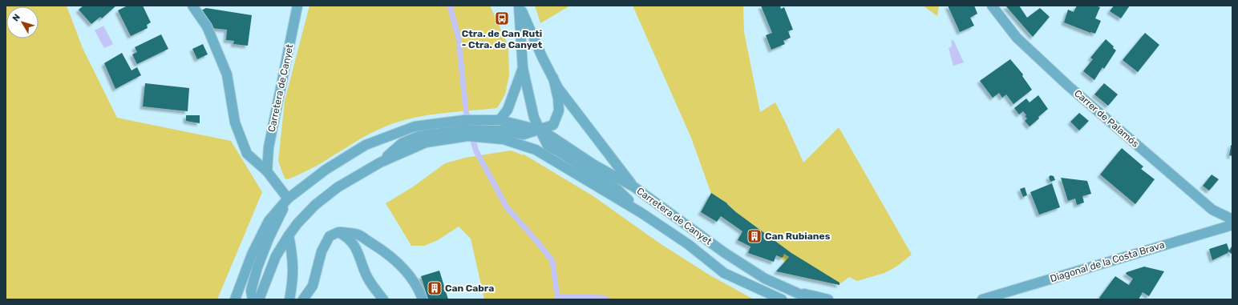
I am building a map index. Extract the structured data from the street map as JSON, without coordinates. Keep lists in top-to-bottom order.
{
  "streets": {
    "street": ["Carretera de Canyet", "Carrer de Palamós", "Diagonal de la Costa Brava"]
  },
  "places": {
    "bus stop": ["Ctra. de Can Ruti - Ctra. de Canyet"],
    "building": ["Can Rubianes", "Can Cabra"]
  },
  "north": "top left"
}
